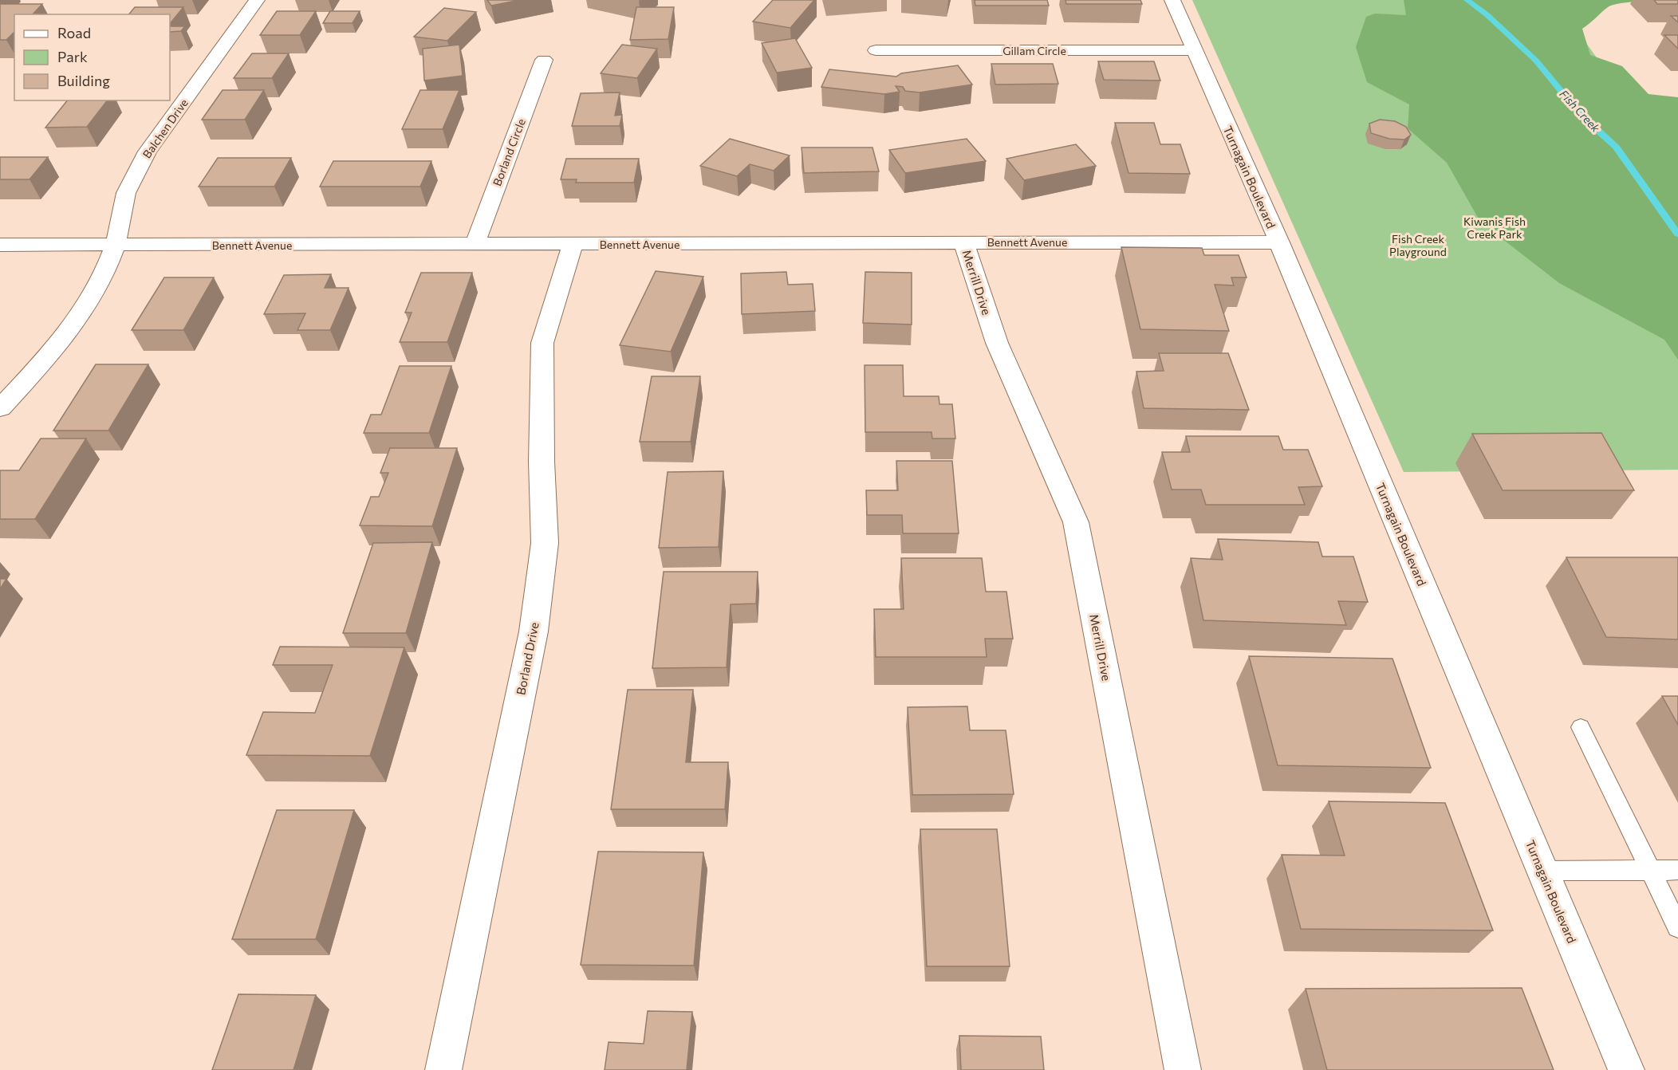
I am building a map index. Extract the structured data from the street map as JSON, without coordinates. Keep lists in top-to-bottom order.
{
  "streets": {
    "street": [
      "Gillam Circle",
      "Balchen Drive",
      "Borland Circle",
      "Turnagain Boulevard",
      "Bennett Avenue",
      "Merrill Drive",
      "Borland Drive"
    ]
  },
  "crossings": [
    ["Gillam Circle", "Turnagain Boulevard"],
    ["Balchen Drive", "Bennett Avenue"],
    ["Borland Circle", "Bennett Avenue"],
    ["Turnagain Boulevard", "Bennett Avenue"],
    ["Bennett Avenue", "Merrill Drive"],
    ["Bennett Avenue", "Borland Drive"]
  ],
  "water": ["Fish Creek"],
  "parks": ["Kiwanis Fish Creek Park", "Fish Creek Playground"],
  "legend": ["Road", "Park", "Building"]
}
